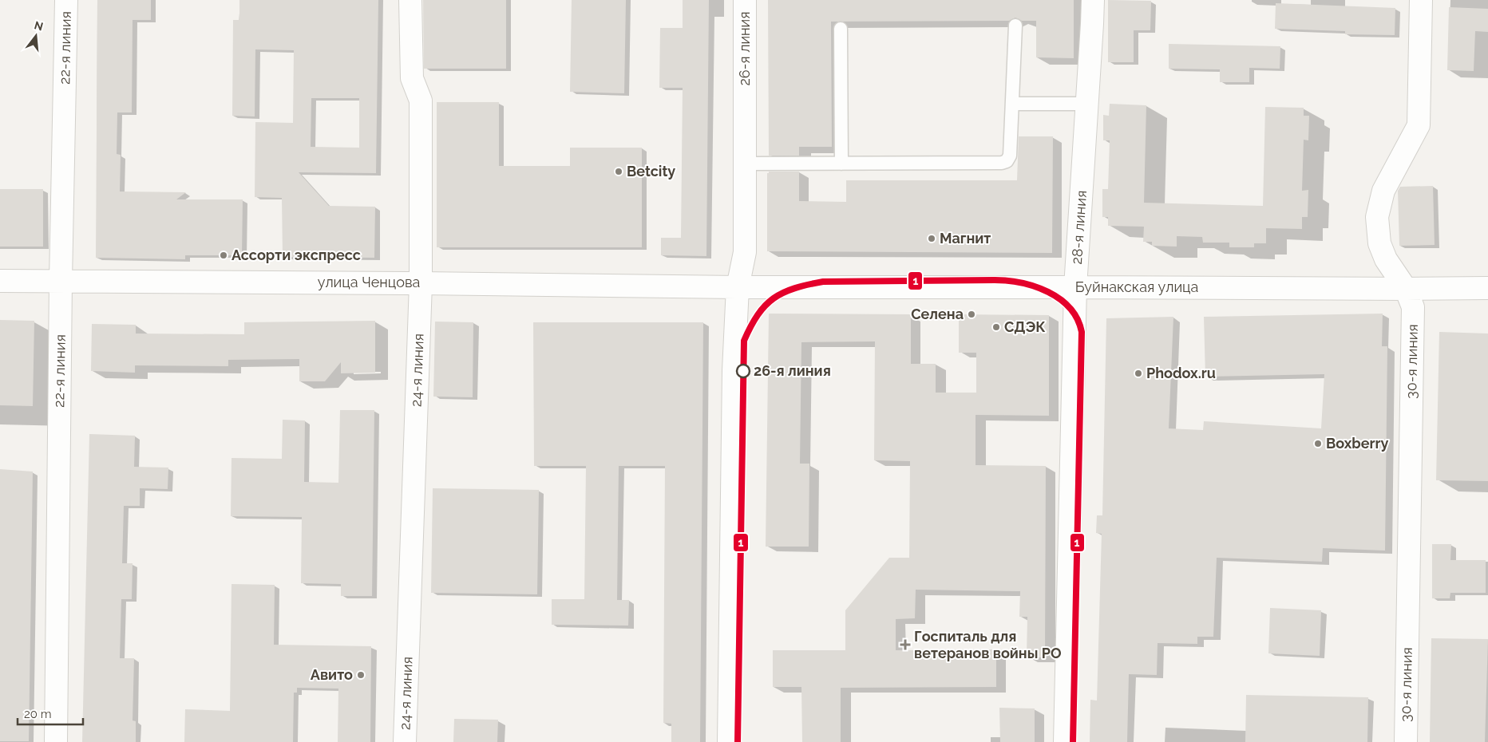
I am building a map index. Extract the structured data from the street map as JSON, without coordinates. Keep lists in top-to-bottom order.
{
  "streets": {
    "street": [
      "22-я линия",
      "26-я линия",
      "28-я линия",
      "улица Ченцова",
      "Буйнакская улица",
      "30-я линия",
      "24-я линия"
    ]
  },
  "crossings": [
    ["22-я линия", "улица Ченцова"],
    ["26-я линия", "улица Ченцова"],
    ["26-я линия", "Буйнакская улица"],
    ["28-я линия", "Буйнакская улица"],
    ["улица Ченцова", "Буйнакская улица"],
    ["улица Ченцова", "24-я линия"],
    ["Буйнакская улица", "30-я линия"]
  ],
  "places": {
    "other": [
      "Betcity",
      "Магнит",
      "Ассорти экспресс",
      "Селена",
      "СДЭК",
      "26-я линия",
      "Phodox.ru",
      "Boxberry",
      "Авито"
    ],
    "health": ["Госпиталь для ветеранов войны РО"]
  },
  "lines": ["transit line 1"],
  "scale_bar": "20 m",
  "north": "top"
}
